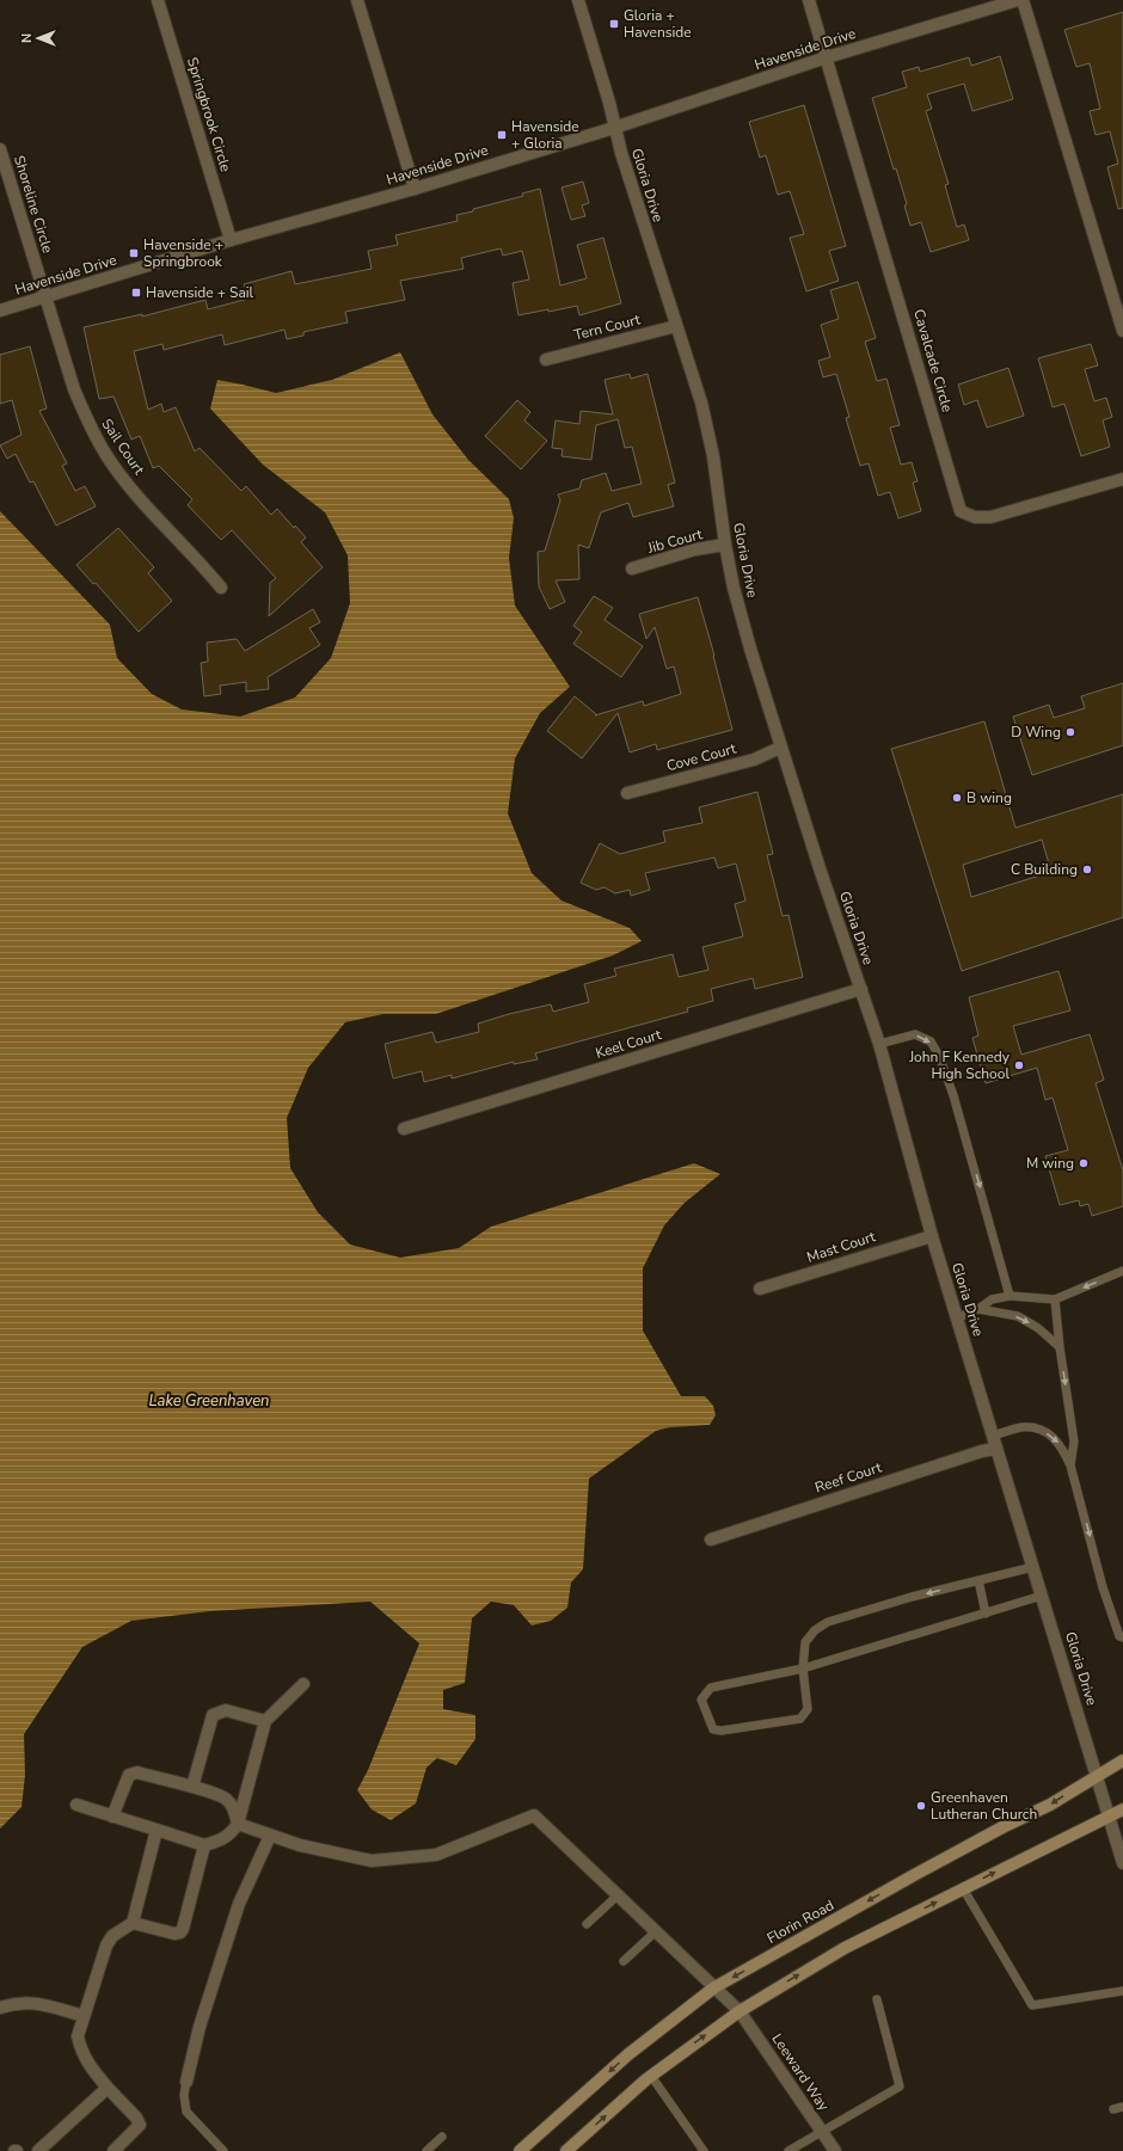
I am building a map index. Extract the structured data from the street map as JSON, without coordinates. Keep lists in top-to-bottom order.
{
  "streets": {
    "main road": ["Florin Road"],
    "street": [
      "Havenside Drive",
      "Springbrook Circle",
      "Gloria Drive",
      "Shoreline Circle",
      "Tern Court",
      "Cavalcade Circle",
      "Sail Court",
      "Jib Court",
      "Cove Court",
      "Keel Court",
      "Mast Court",
      "Reef Court",
      "Leeward Way"
    ]
  },
  "crossings": [
    ["Havenside Drive", "Springbrook Circle"],
    ["Havenside Drive", "Gloria Drive"],
    ["Havenside Drive", "Shoreline Circle"],
    ["Havenside Drive", "Cavalcade Circle"],
    ["Havenside Drive", "Sail Court"],
    ["Gloria Drive", "Tern Court"],
    ["Gloria Drive", "Jib Court"],
    ["Gloria Drive", "Cove Court"],
    ["Gloria Drive", "Keel Court"],
    ["Gloria Drive", "Mast Court"],
    ["Gloria Drive", "Reef Court"],
    ["Gloria Drive", "Florin Road"],
    ["Shoreline Circle", "Sail Court"],
    ["Florin Road", "Leeward Way"]
  ],
  "water": ["Lake Greenhaven"],
  "places": {
    "transit": [
      "Gloria + Havenside",
      "Havenside + Gloria",
      "Havenside + Springbrook",
      "Havenside + Sail"
    ],
    "other": [
      "D Wing",
      "B wing",
      "C Building",
      "John F Kennedy High School",
      "M wing",
      "Greenhaven Lutheran Church"
    ]
  },
  "north": "left"
}
